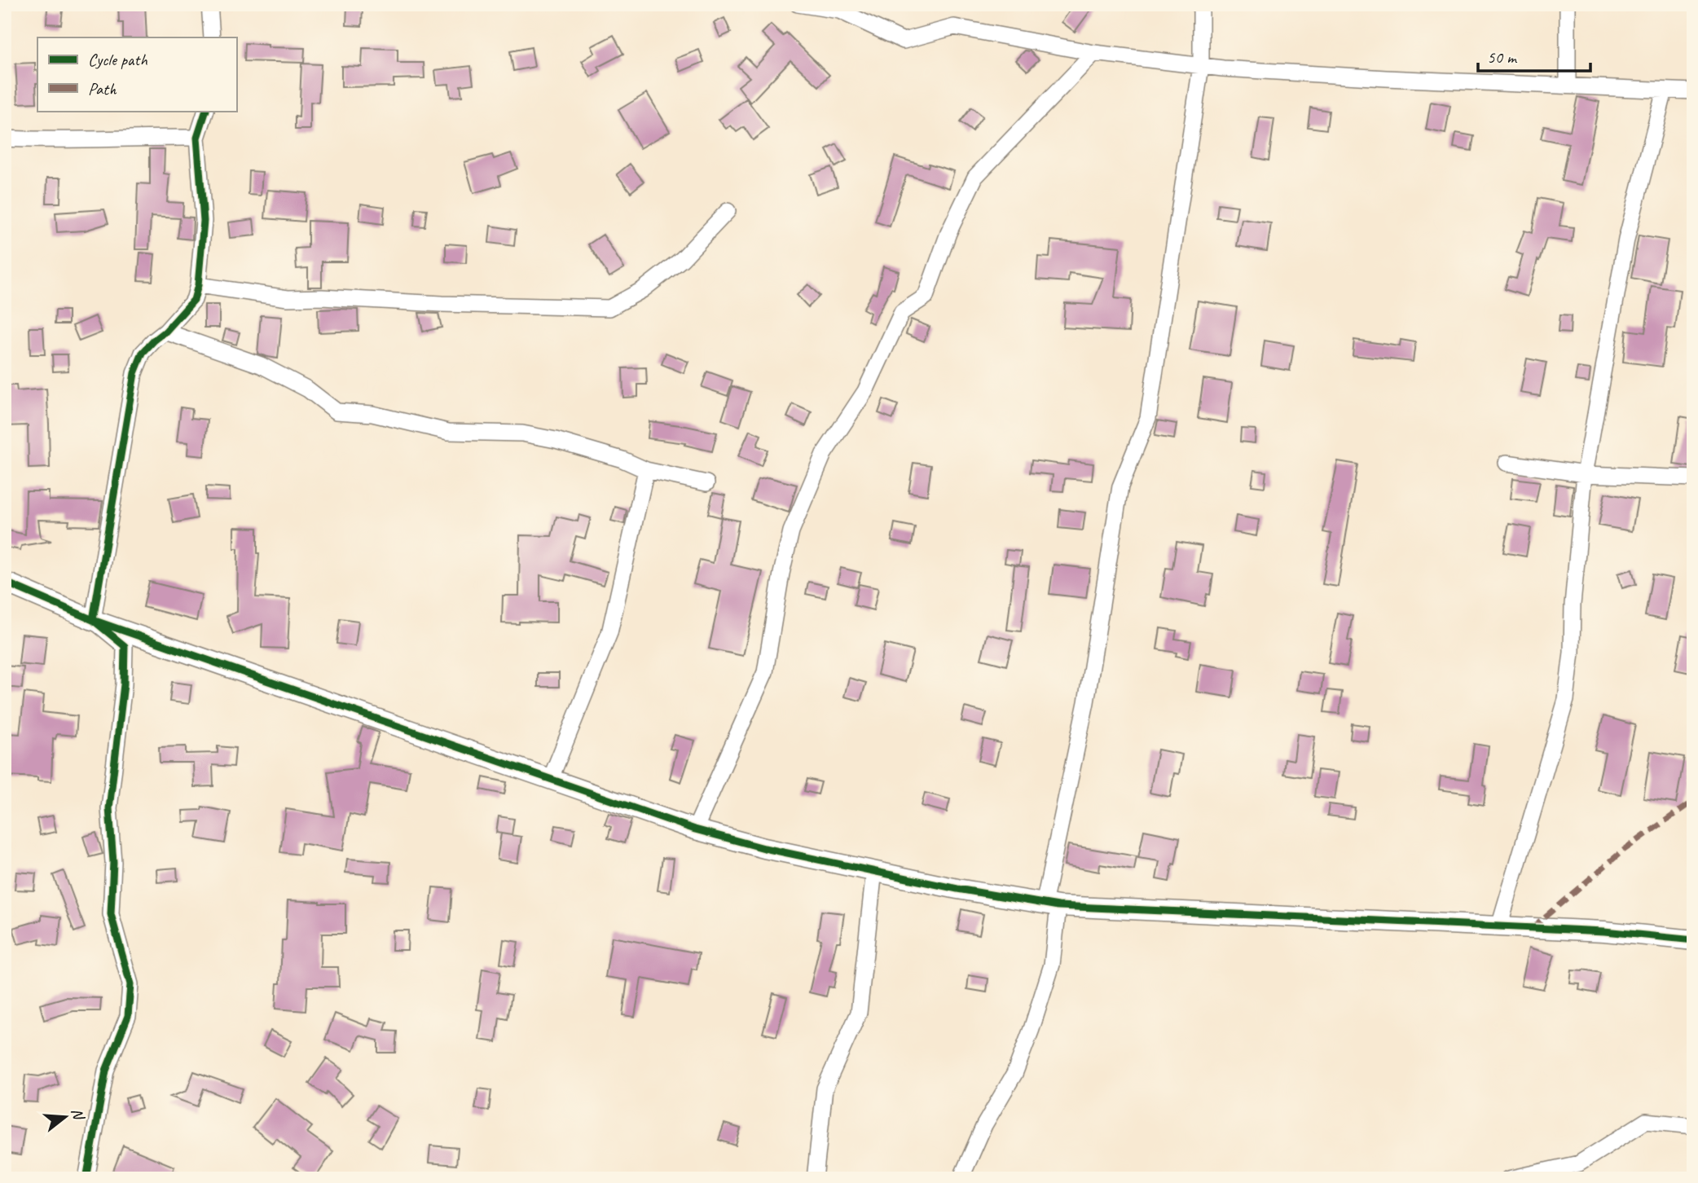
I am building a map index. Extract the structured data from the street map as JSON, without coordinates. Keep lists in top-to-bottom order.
{
  "legend": ["Cycle path", "Path"],
  "scale_bar": "50 m",
  "north": "right"
}
